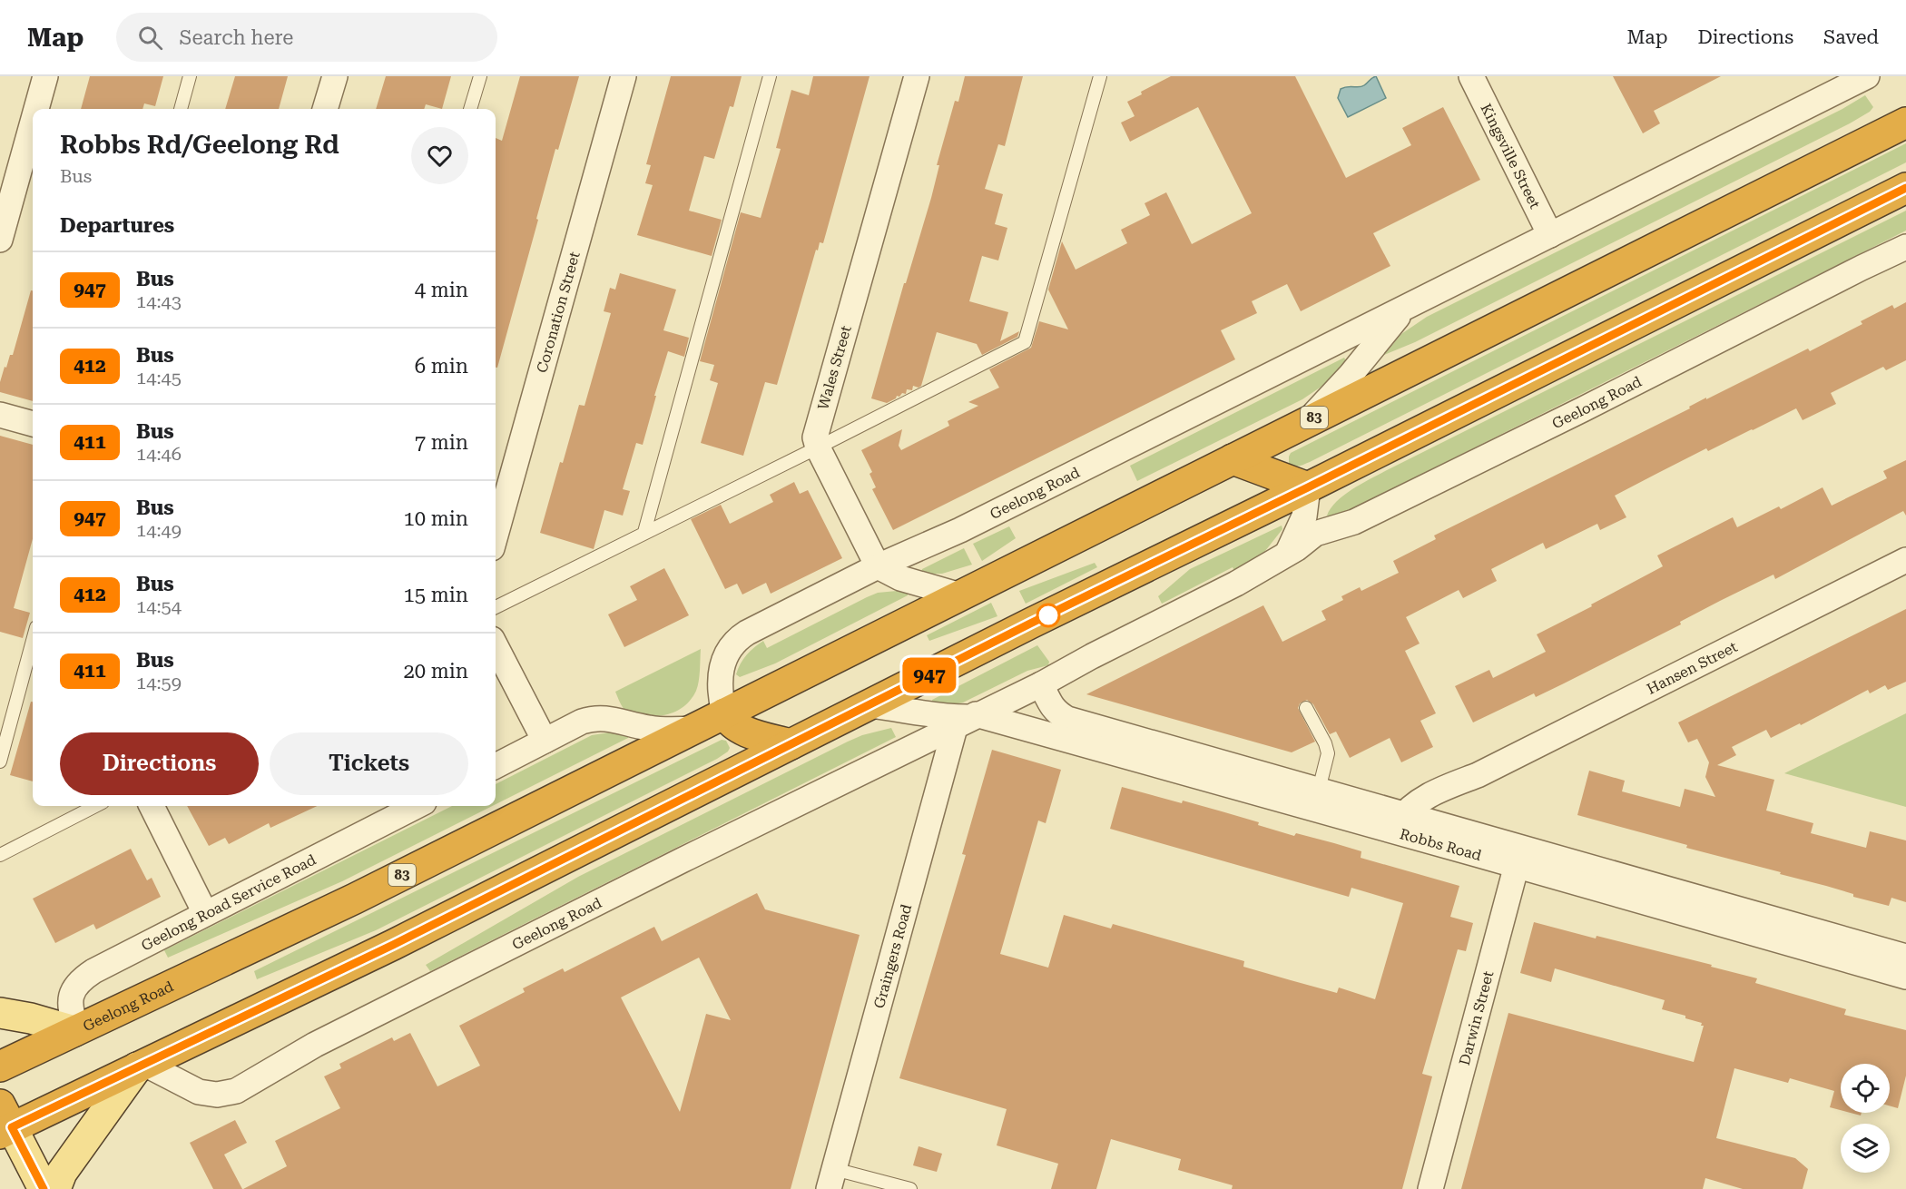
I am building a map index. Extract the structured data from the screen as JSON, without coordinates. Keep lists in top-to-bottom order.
{
  "streets": {
    "highway": ["Geelong Road", "83"],
    "street": [
      "Kingsville Street",
      "Coronation Street",
      "Wales Street",
      "Hansen Street",
      "Robbs Road",
      "Geelong Road Service Road",
      "Graingers Road",
      "Darwin Street"
    ]
  },
  "crossings": [
    ["Kingsville Street", "Geelong Road"],
    ["Wales Street", "Geelong Road"],
    ["Geelong Road", "Robbs Road"],
    ["Geelong Road", "Geelong Road Service Road"],
    ["Geelong Road", "Graingers Road"],
    ["Hansen Street", "Robbs Road"],
    ["Robbs Road", "Graingers Road"],
    ["Robbs Road", "Darwin Street"]
  ],
  "lines": ["bus line 947"],
  "page": {
    "header": "Map",
    "search": "Search here",
    "nav": ["Map", "Directions", "Saved"],
    "on_map": "947",
    "heading": [
      ["Robbs Rd/Geelong Rd", "Bus"],
      "Departures"
    ],
    "list": [
      {
        "mark": "947",
        "name": "Bus",
        "note": "14:43",
        "value": "4 min"
      },
      {
        "mark": "412",
        "name": "Bus",
        "note": "14:45",
        "value": "6 min"
      },
      {
        "mark": "411",
        "name": "Bus",
        "note": "14:46",
        "value": "7 min"
      },
      {
        "mark": "947",
        "name": "Bus",
        "note": "14:49",
        "value": "10 min"
      },
      {
        "mark": "412",
        "name": "Bus",
        "note": "14:54",
        "value": "15 min"
      },
      {
        "mark": "411",
        "name": "Bus",
        "note": "14:59",
        "value": "20 min"
      }
    ],
    "buttons": ["Directions", "Tickets"]
  }
}
